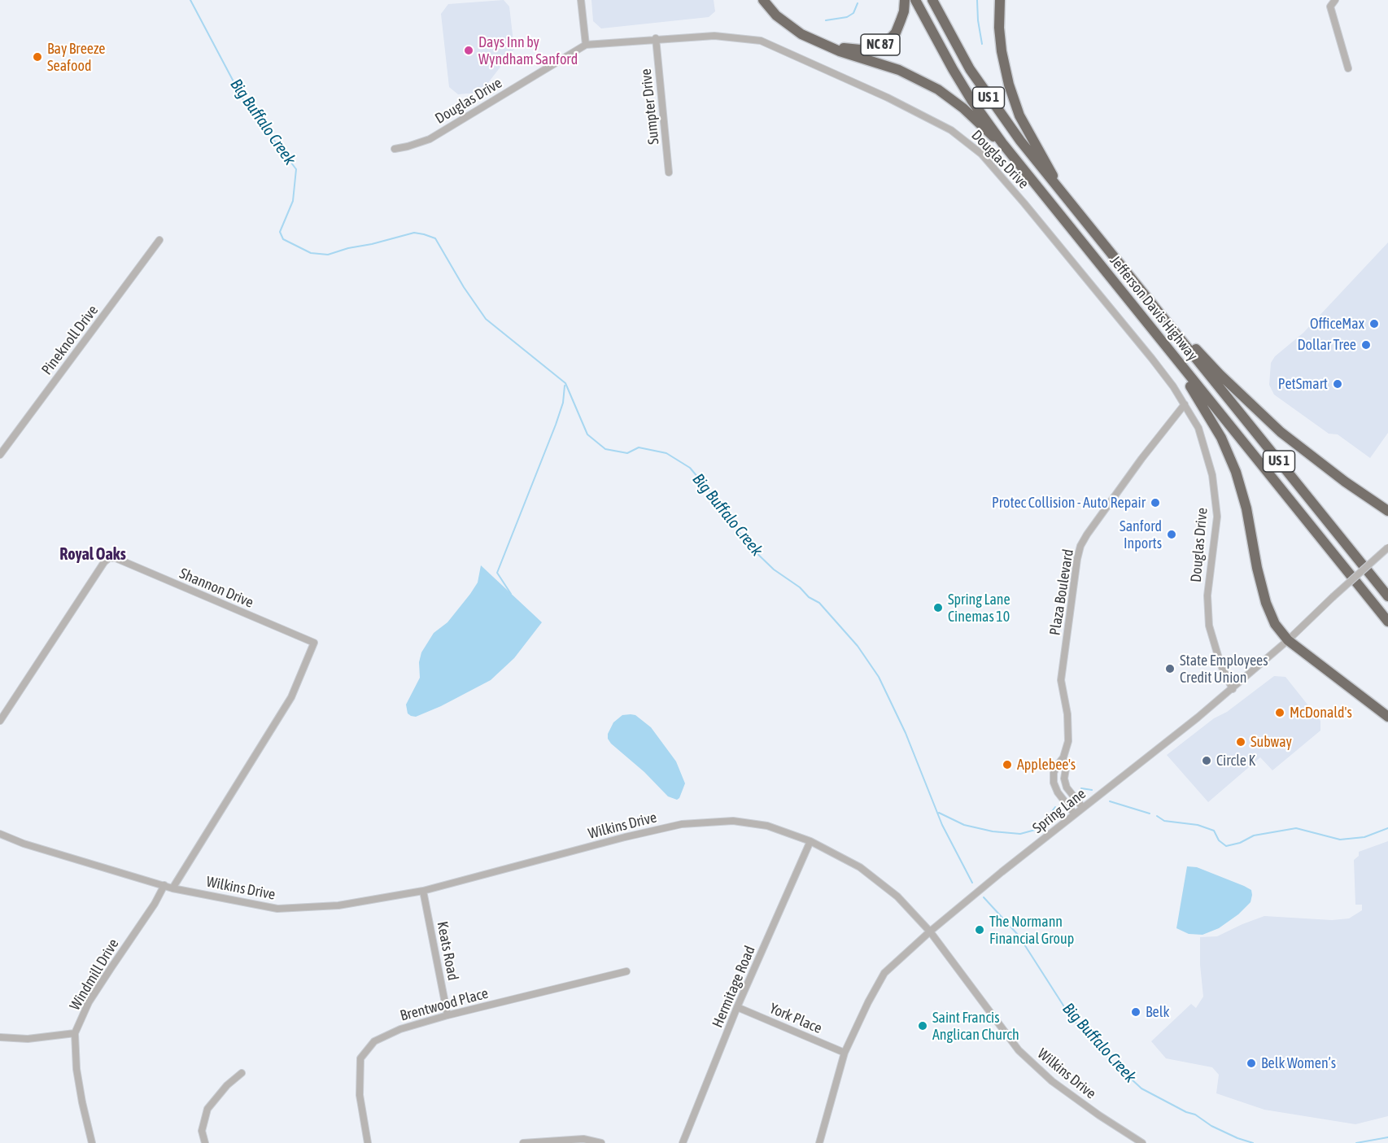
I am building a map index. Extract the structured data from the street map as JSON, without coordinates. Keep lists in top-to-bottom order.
{
  "streets": {
    "highway": ["NC 87", "US 1", "Jefferson Davis Highway"],
    "street": [
      "Douglas Drive",
      "Sumpter Drive",
      "Pineknoll Drive",
      "Shannon Drive",
      "Plaza Boulevard",
      "Spring Lane",
      "Wilkins Drive",
      "Keats Road",
      "Windmill Drive",
      "Hermitage Road",
      "Brentwood Place",
      "York Place"
    ]
  },
  "crossings": [
    ["Douglas Drive", "Sumpter Drive"],
    ["Douglas Drive", "Plaza Boulevard"],
    ["Douglas Drive", "Spring Lane"],
    ["Shannon Drive", "Wilkins Drive"],
    ["Plaza Boulevard", "Spring Lane"],
    ["Spring Lane", "Wilkins Drive"],
    ["Spring Lane", "York Place"],
    ["Wilkins Drive", "Keats Road"],
    ["Wilkins Drive", "Windmill Drive"],
    ["Wilkins Drive", "Hermitage Road"],
    ["Keats Road", "Brentwood Place"],
    ["Hermitage Road", "York Place"]
  ],
  "districts": ["Royal Oaks"],
  "water": ["Big Buffalo Creek"],
  "places": [
    "Days Inn by Wyndham Sanford",
    "Bay Breeze Seafood",
    "OfficeMax",
    "Dollar Tree",
    "PetSmart",
    "Protec Collision - Auto Repair",
    "Sanford Inports",
    "Spring Lane Cinemas 10",
    "State Employees Credit Union",
    "McDonald's",
    "Subway",
    "Circle K",
    "Applebee's",
    "The Normann Financial Group",
    "Belk",
    "Saint Francis Anglican Church",
    "Belk Women’s"
  ]
}
